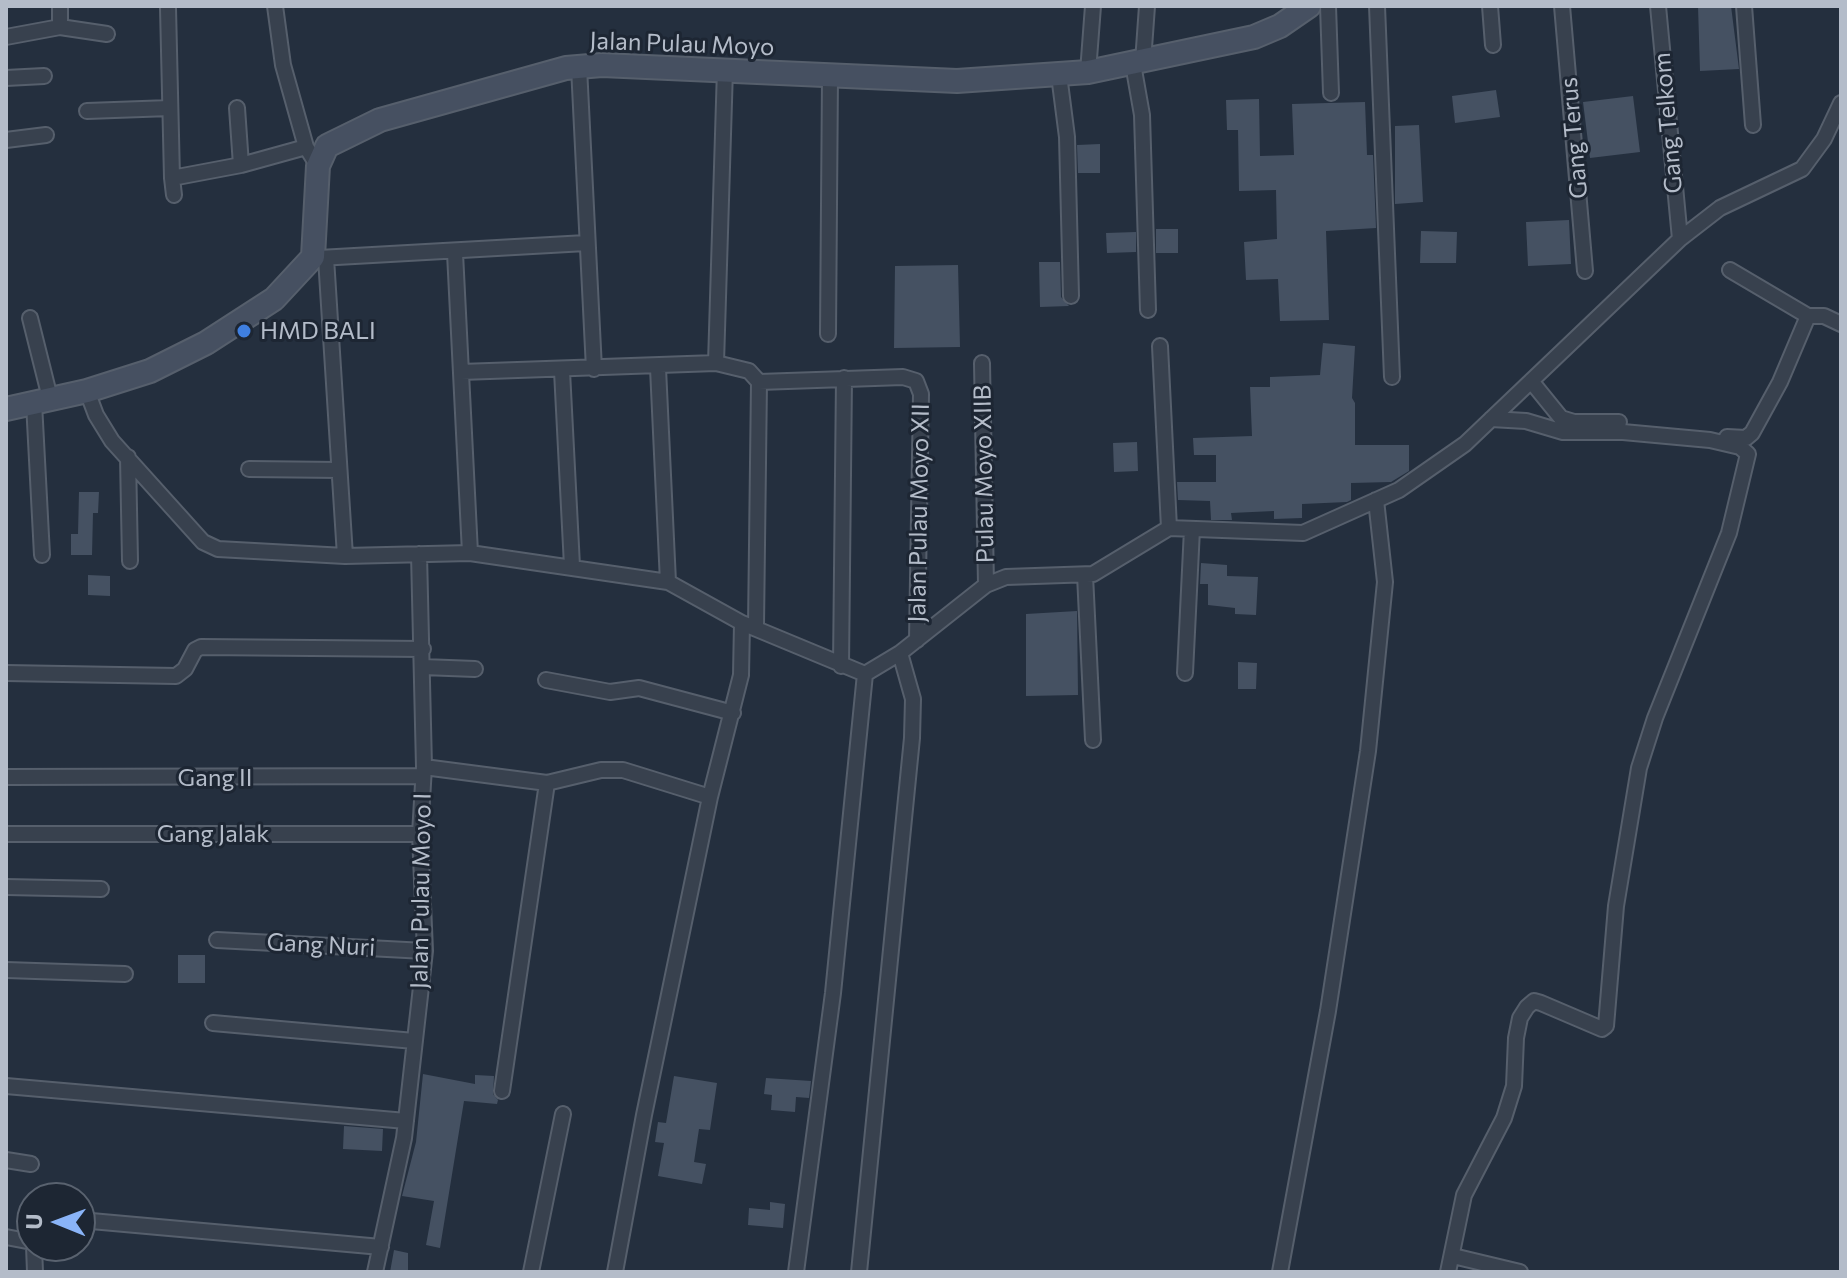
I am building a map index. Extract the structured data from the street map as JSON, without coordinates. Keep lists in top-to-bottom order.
{
  "streets": {
    "street": [
      "Jalan Pulau Moyo",
      "Gang Telkom",
      "Gang Terus",
      "Pulau Moyo XIIB",
      "Jalan Pulau Moyo XII",
      "Gang II",
      "Gang Jalak",
      "Jalan Pulau Moyo I",
      "Gang Nuri"
    ]
  },
  "crossings": [
    ["Gang II", "Jalan Pulau Moyo I"],
    ["Gang Jalak", "Jalan Pulau Moyo I"],
    ["Jalan Pulau Moyo I", "Gang Nuri"]
  ],
  "places": ["HMD BALI"],
  "north": "left"
}
